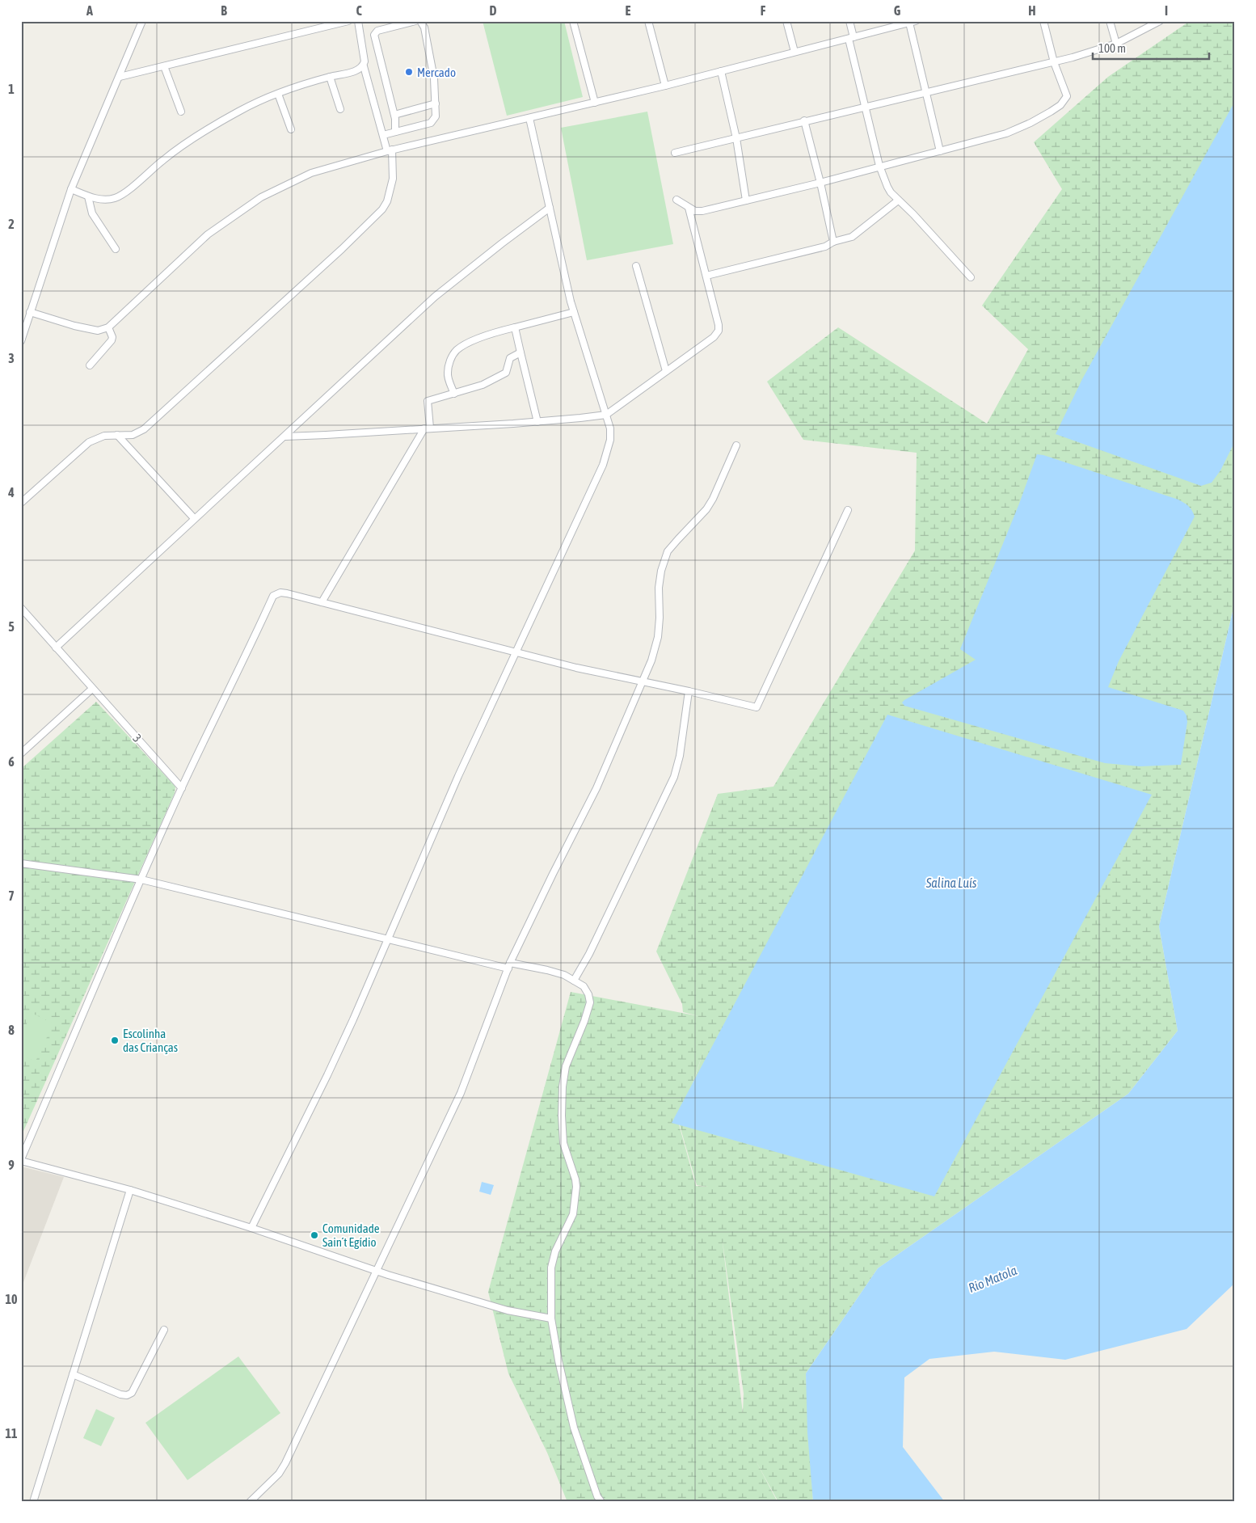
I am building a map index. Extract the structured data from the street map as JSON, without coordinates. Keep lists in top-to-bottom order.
{
  "streets": {
    "street": ["3"]
  },
  "water": ["Salina Luís", "Rio Matola"],
  "places": ["Mercado", "Escolinha das Crianças", "Comunidade Sain´t Egídio"],
  "scale_bar": "100 m",
  "grid": {
    "columns": [
      "A",
      "B",
      "C",
      "D",
      "E",
      "F",
      "G",
      "H",
      "I"
    ],
    "rows": [
      "1",
      "2",
      "3",
      "4",
      "5",
      "6",
      "7",
      "8",
      "9",
      "10",
      "11"
    ]
  }
}
